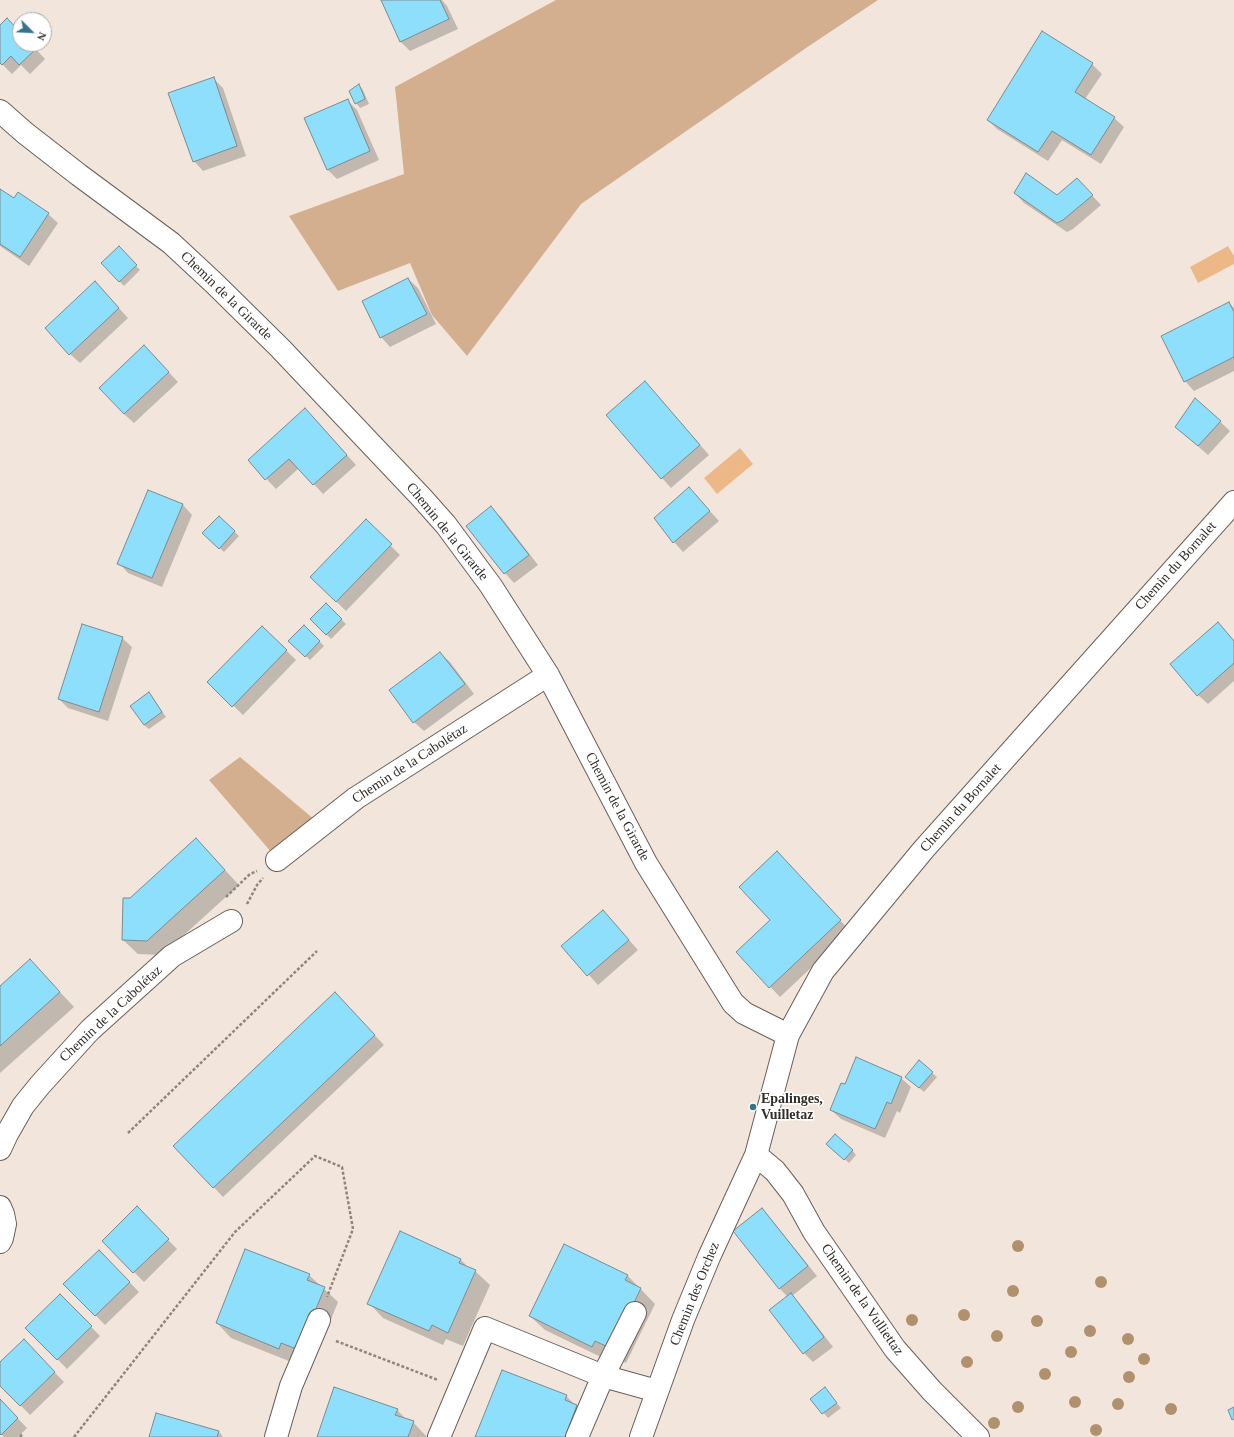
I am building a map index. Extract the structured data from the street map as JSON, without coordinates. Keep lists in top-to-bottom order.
{
  "streets": {
    "street": [
      "Chemin de la Girarde",
      "Chemin du Bornalet",
      "Chemin de la Cabolétaz",
      "Chemin des Orchez",
      "Chemin de la Vulliettaz"
    ]
  },
  "crossings": [
    ["Chemin de la Girarde", "Chemin du Bornalet"],
    ["Chemin de la Girarde", "Chemin de la Cabolétaz"],
    ["Chemin du Bornalet", "Chemin des Orchez"],
    ["Chemin du Bornalet", "Chemin de la Vulliettaz"],
    ["Chemin des Orchez", "Chemin de la Vulliettaz"]
  ],
  "places": ["Epalinges, Vuilletaz"],
  "north": "bottom right"
}
